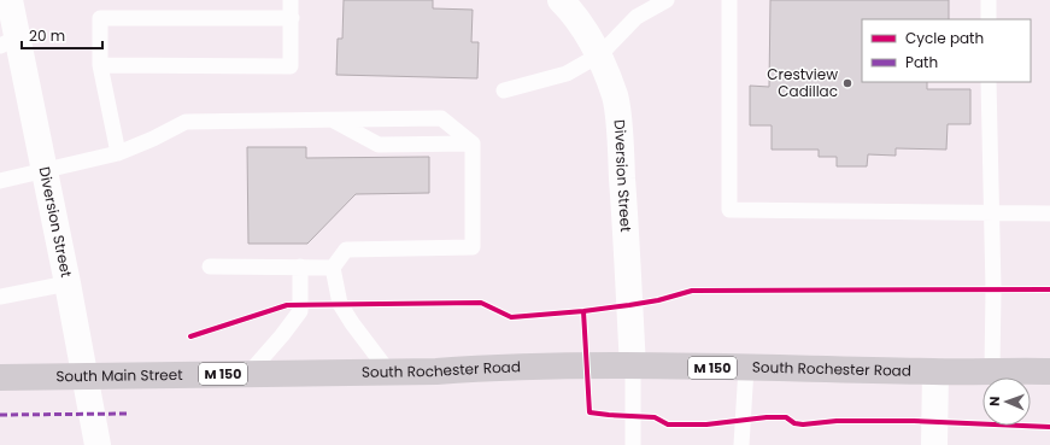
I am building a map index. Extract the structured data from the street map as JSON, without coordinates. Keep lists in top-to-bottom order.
{
  "streets": {
    "main road": ["M 150", "South Rochester Road", "South Main Street"],
    "street": ["Diversion Street"]
  },
  "crossings": [
    ["Diversion Street", "South Rochester Road"],
    ["South Rochester Road", "South Main Street"]
  ],
  "places": ["Crestview Cadillac"],
  "legend": ["Cycle path", "Path"],
  "scale_bar": "20 m",
  "north": "left"
}
